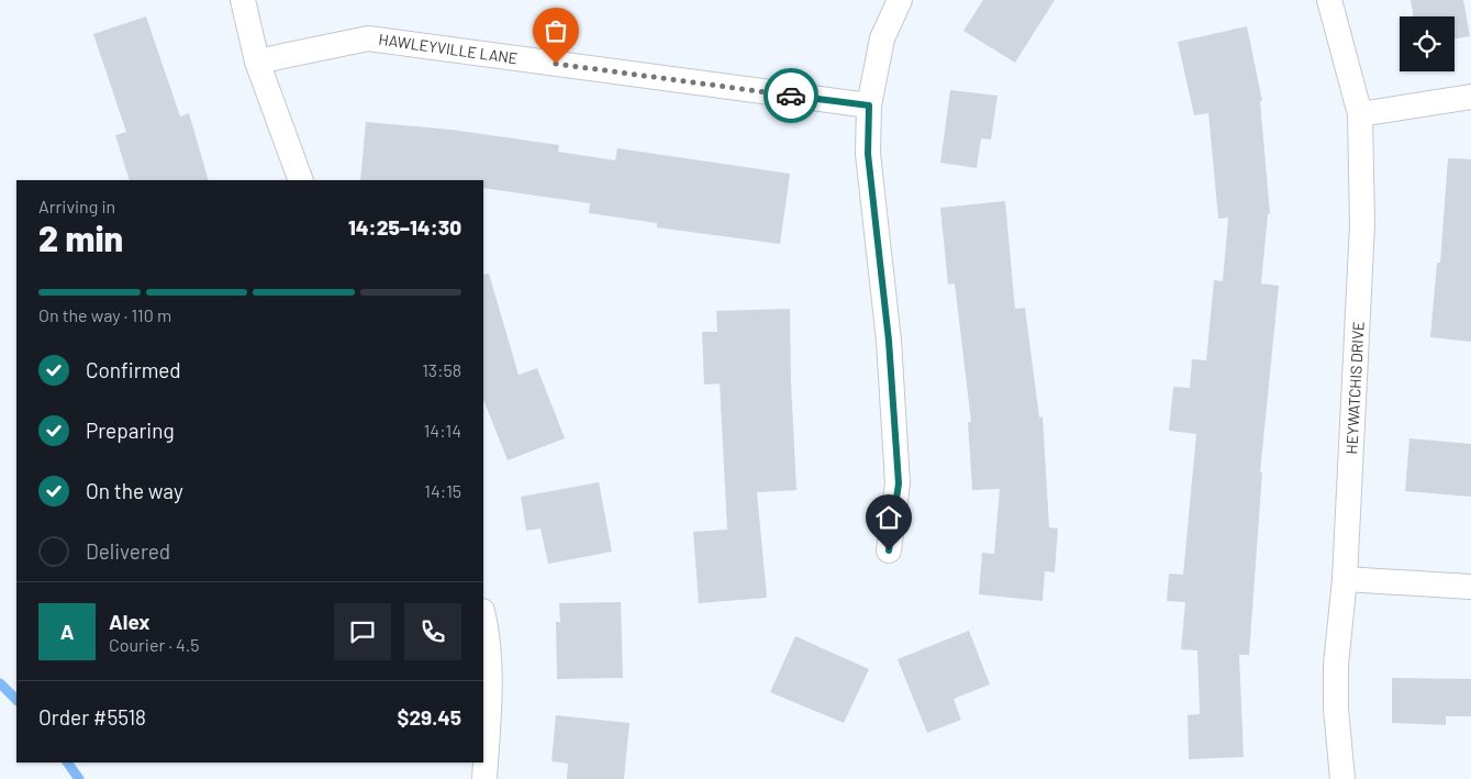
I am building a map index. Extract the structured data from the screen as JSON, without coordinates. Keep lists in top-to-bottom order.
{
  "streets": {
    "street": ["HAWLEYVILLE LANE", "HEYWATCHIS DRIVE"]
  },
  "page": {
    "heading": ["2 min", "Arriving in", "14:25–14:30"],
    "panel": [
      "Alex",
      "Courier · 4.5",
      "Order #5518",
      "$29.45"
    ],
    "bar": "On the way · 110 m",
    "list": [
      ["Confirmed", "13:58"],
      ["Preparing", "14:14"],
      ["On the way", "14:15"],
      "Delivered"
    ],
    "round": "A"
  }
}
